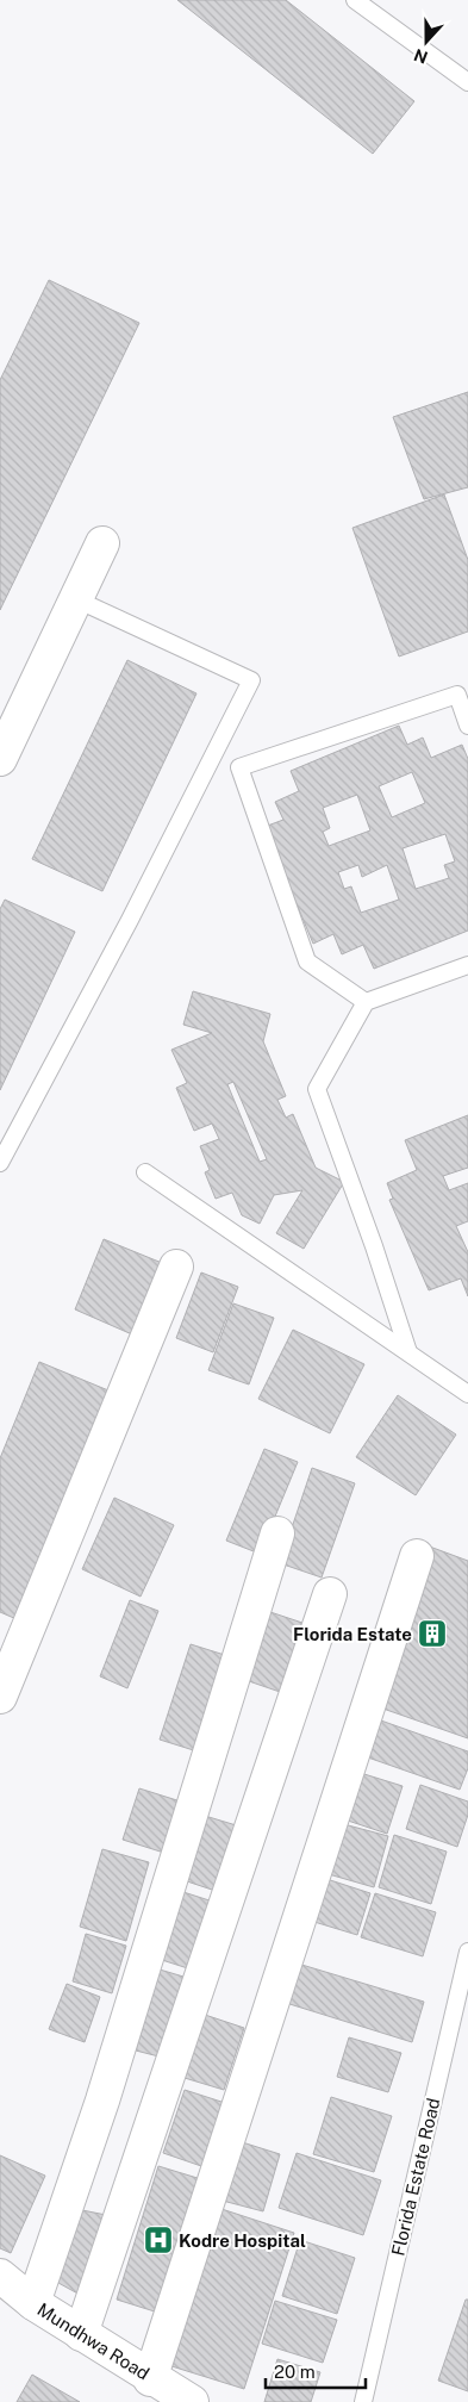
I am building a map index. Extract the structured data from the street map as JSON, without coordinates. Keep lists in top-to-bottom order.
{
  "streets": {
    "street": ["Mundhwa Road"],
    "lane": ["Florida Estate Road"]
  },
  "places": {
    "building": ["Florida Estate"],
    "hospital": ["Kodre Hospital"]
  },
  "scale_bar": "20 m",
  "north": "bottom"
}
